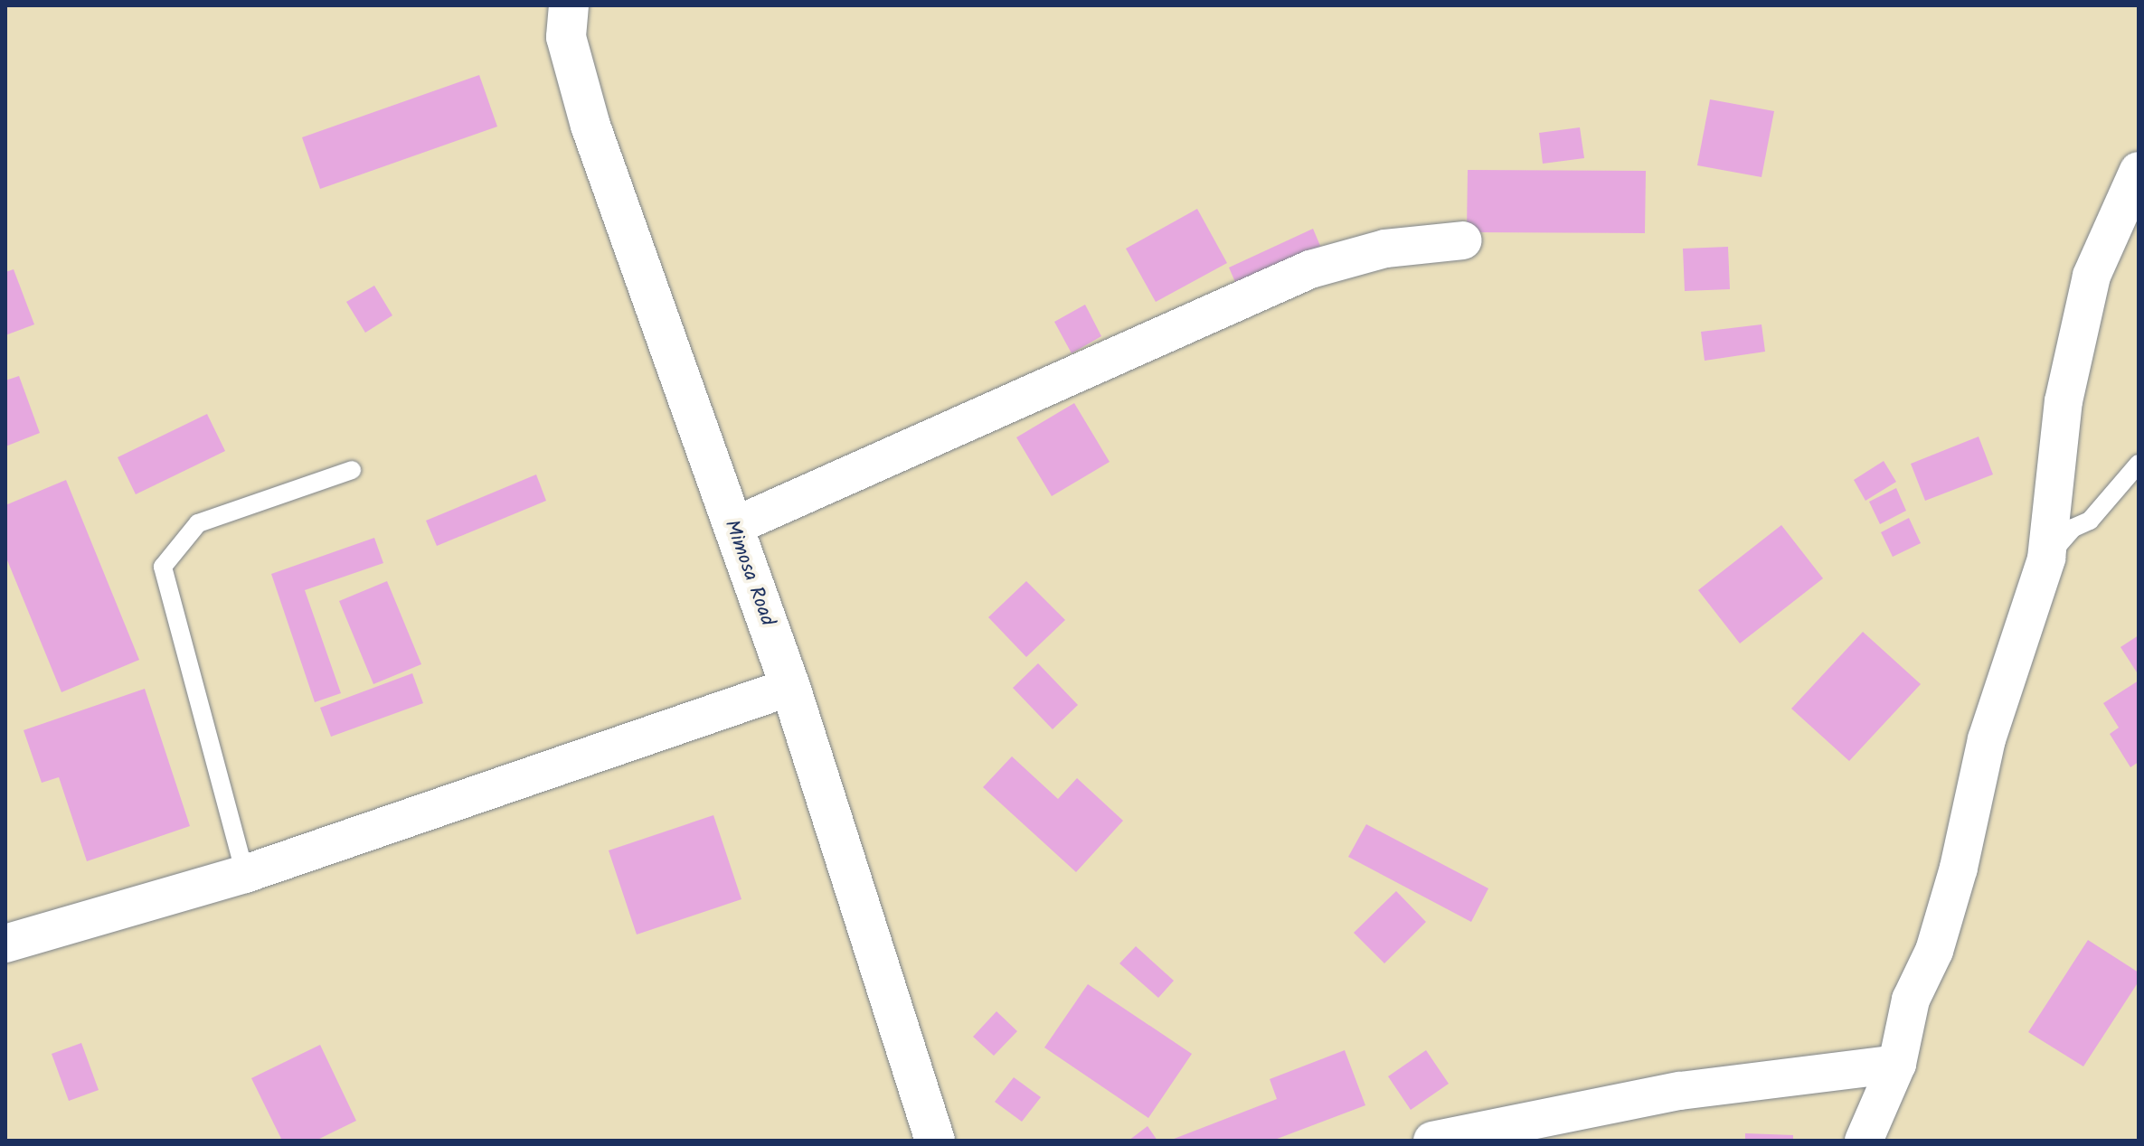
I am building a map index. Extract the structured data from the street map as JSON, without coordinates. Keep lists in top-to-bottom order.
{
  "streets": {
    "street": ["Mimosa Road"]
  }
}
